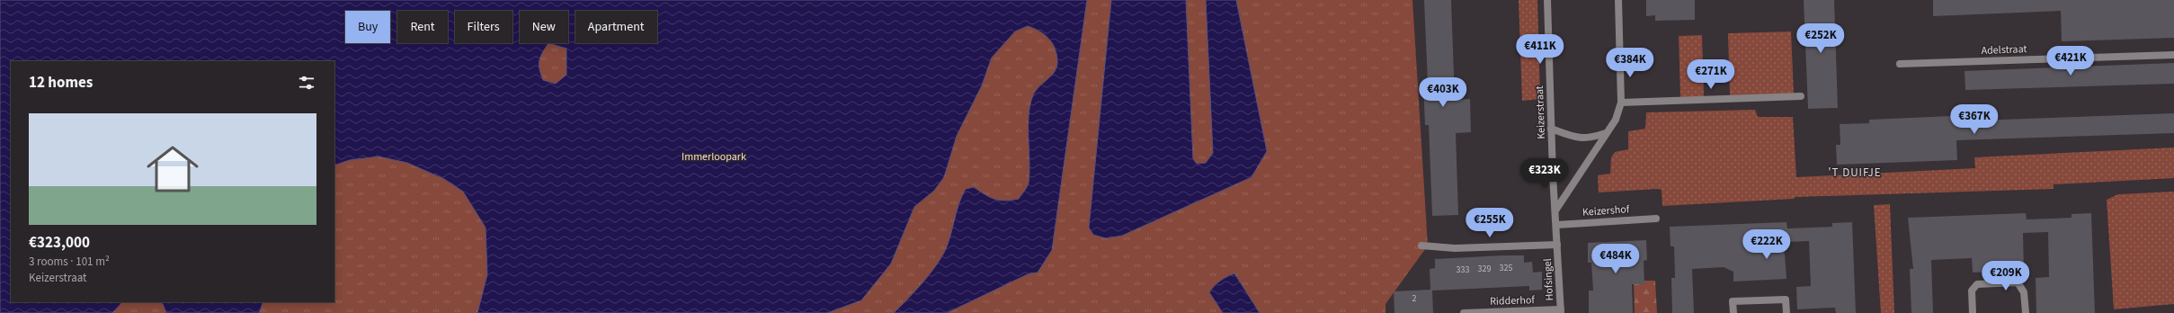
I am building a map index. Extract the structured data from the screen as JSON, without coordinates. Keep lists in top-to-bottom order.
{
  "streets": {
    "street": [
      "Adelstraat",
      "Keizerstraat",
      "Keizershof",
      "Hofsingel",
      "Ridderhof"
    ]
  },
  "crossings": [
    ["Keizerstraat", "Hofsingel"],
    ["Keizershof", "Hofsingel"],
    ["Hofsingel", "Ridderhof"]
  ],
  "districts": ["'T DUIFJE"],
  "parks": ["Immerloopark"],
  "house_numbers": [
    "325",
    "329",
    "333",
    "2"
  ],
  "page": {
    "chip": [
      "Buy",
      "Rent",
      "Filters",
      "New",
      "Apartment"
    ],
    "price": [
      "€252K",
      "€411K",
      "€421K",
      "€384K",
      "€271K",
      "€403K",
      "€367K",
      "€323K",
      "€255K",
      "€222K",
      "€484K",
      "€209K"
    ],
    "heading": "12 homes",
    "list": [
      {
        "name": "€323,000",
        "note": "3 rooms · 101 m² · Keizerstraat"
      }
    ]
  }
}
